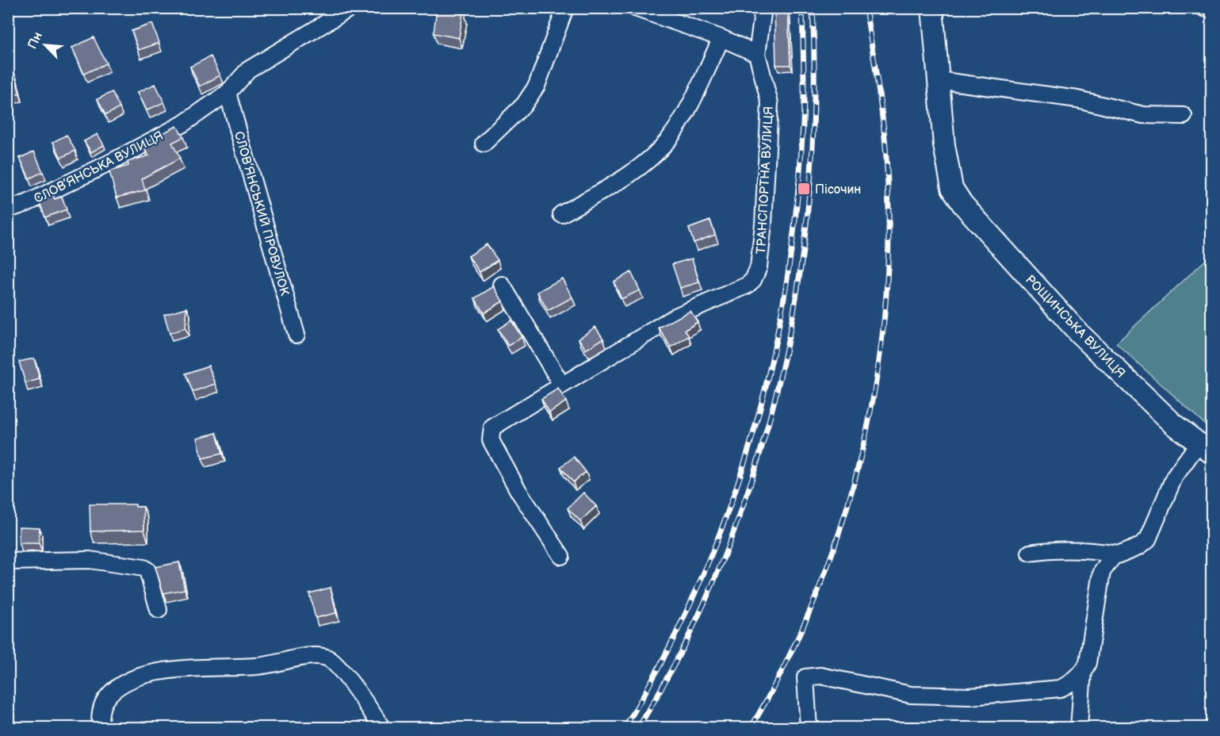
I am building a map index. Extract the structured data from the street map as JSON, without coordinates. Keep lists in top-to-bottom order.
{
  "streets": {
    "street": [
      "СЛОВ’ЯНСЬКА ВУЛИЦЯ",
      "ТРАНСПОРТНА ВУЛИЦЯ",
      "СЛОВ’ЯНСЬКИЙ ПРОВУЛОК",
      "РОЩИНСЬКА ВУЛИЦЯ"
    ]
  },
  "crossings": [
    ["СЛОВ’ЯНСЬКА ВУЛИЦЯ", "СЛОВ’ЯНСЬКИЙ ПРОВУЛОК"]
  ],
  "places": {
    "transit": ["Пісочин"]
  },
  "north": "top left"
}
